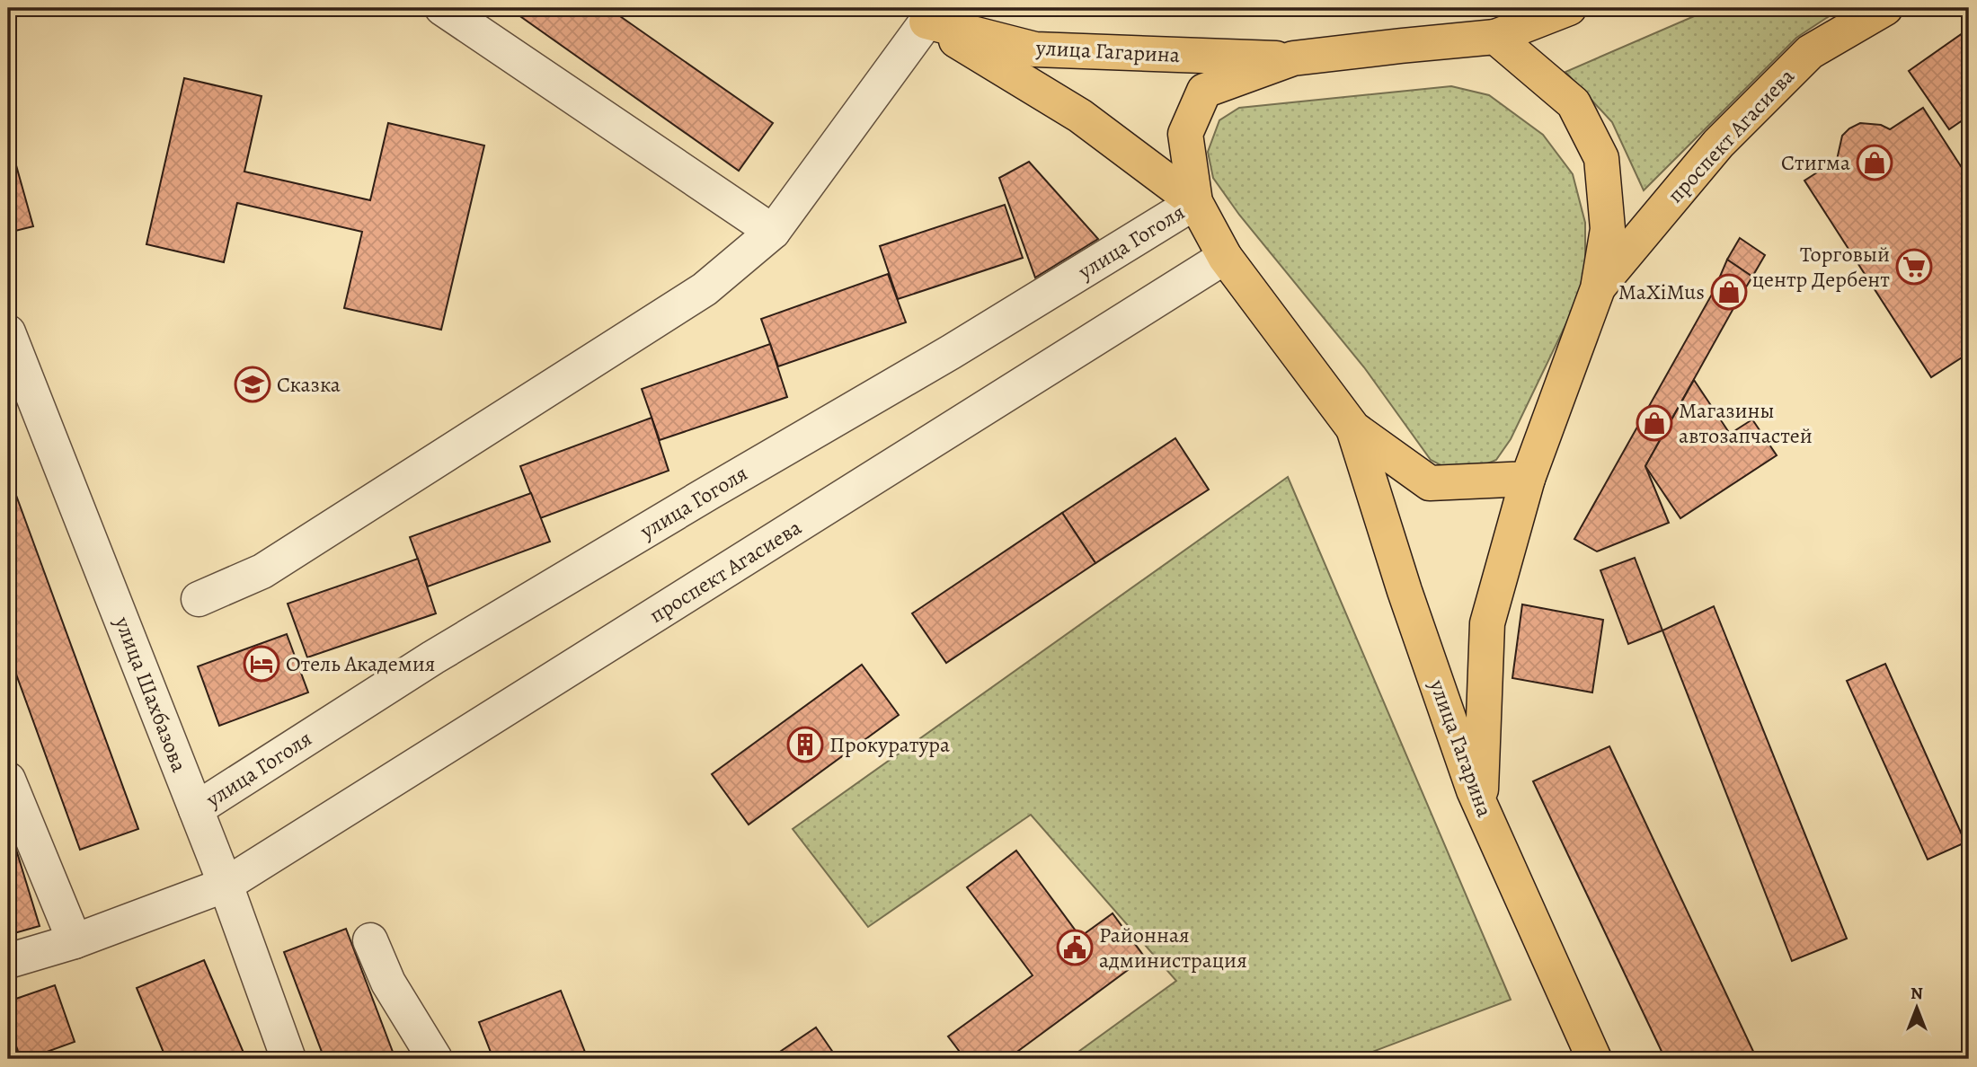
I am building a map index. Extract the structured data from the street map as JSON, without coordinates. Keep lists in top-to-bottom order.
{
  "streets": {
    "main road": ["улица Гагарина", "проспект Агасиева"],
    "street": ["улица Гоголя", "улица Шахбазова"]
  },
  "crossings": [
    ["улица Гагарина", "проспект Агасиева"],
    ["улица Гагарина", "улица Гоголя"],
    ["проспект Агасиева", "улица Шахбазова"],
    ["улица Гоголя", "улица Шахбазова"]
  ],
  "places": {
    "shop": ["Стигма", "MaXiMus", "Магазины автозапчастей"],
    "supermarket": ["Торговый центр Дербент"],
    "school or university": ["Сказка"],
    "hotel": ["Отель Академия"],
    "building": ["Прокуратура"],
    "public building": ["Районная администрация"]
  },
  "north": "top"
}
